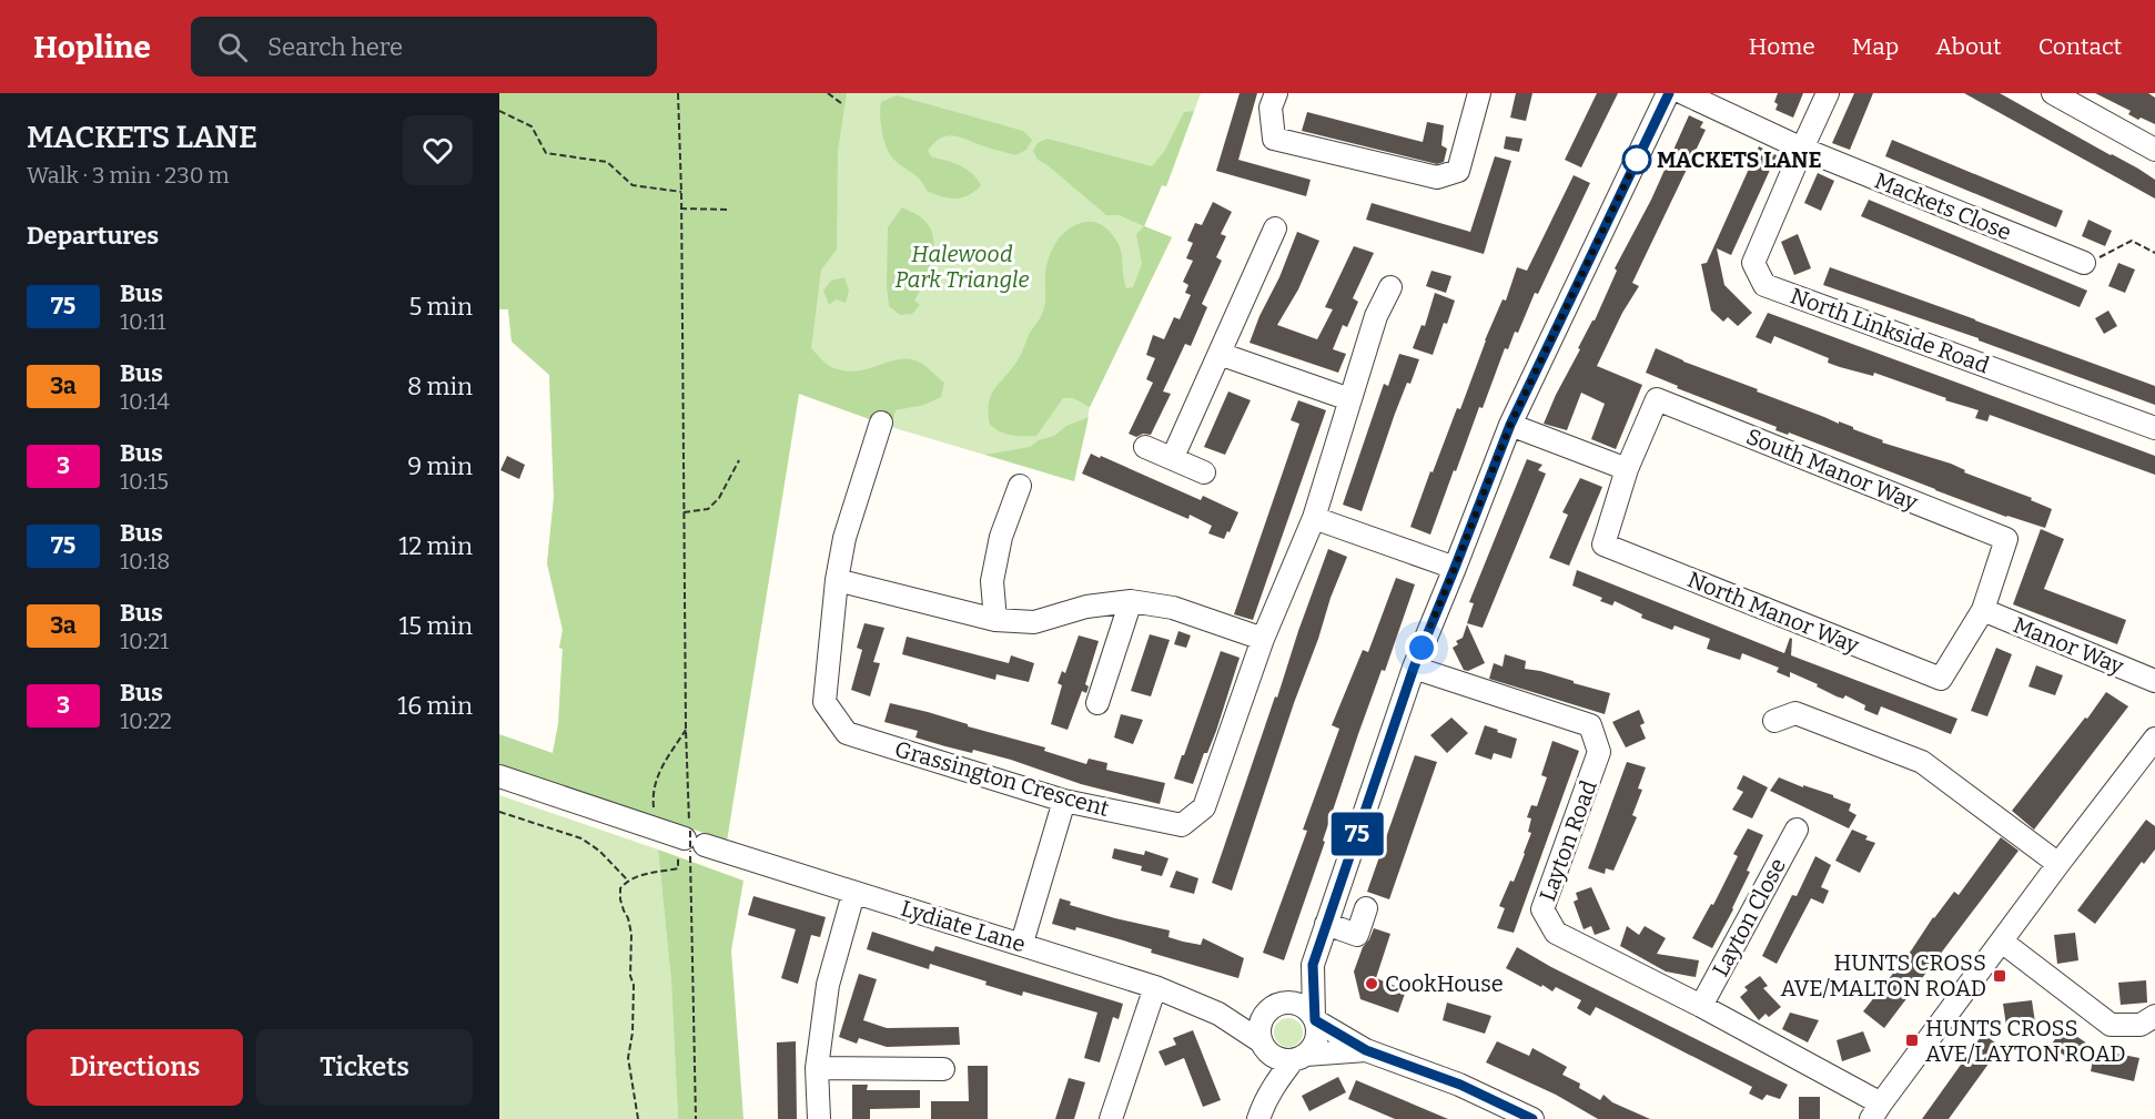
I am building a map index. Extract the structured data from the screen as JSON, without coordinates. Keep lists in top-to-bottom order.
{
  "streets": {
    "street": [
      "Mackets Close",
      "North Linkside Road",
      "South Manor Way",
      "North Manor Way",
      "Manor Way",
      "Grassington Crescent",
      "Layton Road",
      "Layton Close",
      "Lydiate Lane"
    ]
  },
  "crossings": [
    ["Mackets Close", "North Linkside Road"],
    ["South Manor Way", "North Manor Way"],
    ["South Manor Way", "Manor Way"],
    ["North Manor Way", "Manor Way"],
    ["Layton Road", "Layton Close"]
  ],
  "parks": ["Halewood Park Triangle"],
  "places": {
    "other": ["MACKETS LANE", "CookHouse"],
    "transit": ["HUNTS CROSS AVE/MALTON ROAD", "HUNTS CROSS AVE/LAYTON ROAD"]
  },
  "lines": ["bus line 75"],
  "page": {
    "header": "Hopline",
    "search": "Search here",
    "nav": [
      "Home",
      "Map",
      "About",
      "Contact"
    ],
    "heading": [
      ["MACKETS LANE", "Walk · 3 min · 230 m"],
      "Departures"
    ],
    "on_map": "75",
    "list": [
      {
        "mark": "75",
        "name": "Bus",
        "note": "10:11",
        "value": "5 min"
      },
      {
        "mark": "3a",
        "name": "Bus",
        "note": "10:14",
        "value": "8 min"
      },
      {
        "mark": "3",
        "name": "Bus",
        "note": "10:15",
        "value": "9 min"
      },
      {
        "mark": "75",
        "name": "Bus",
        "note": "10:18",
        "value": "12 min"
      },
      {
        "mark": "3a",
        "name": "Bus",
        "note": "10:21",
        "value": "15 min"
      },
      {
        "mark": "3",
        "name": "Bus",
        "note": "10:22",
        "value": "16 min"
      }
    ],
    "buttons": ["Directions", "Tickets"]
  }
}
